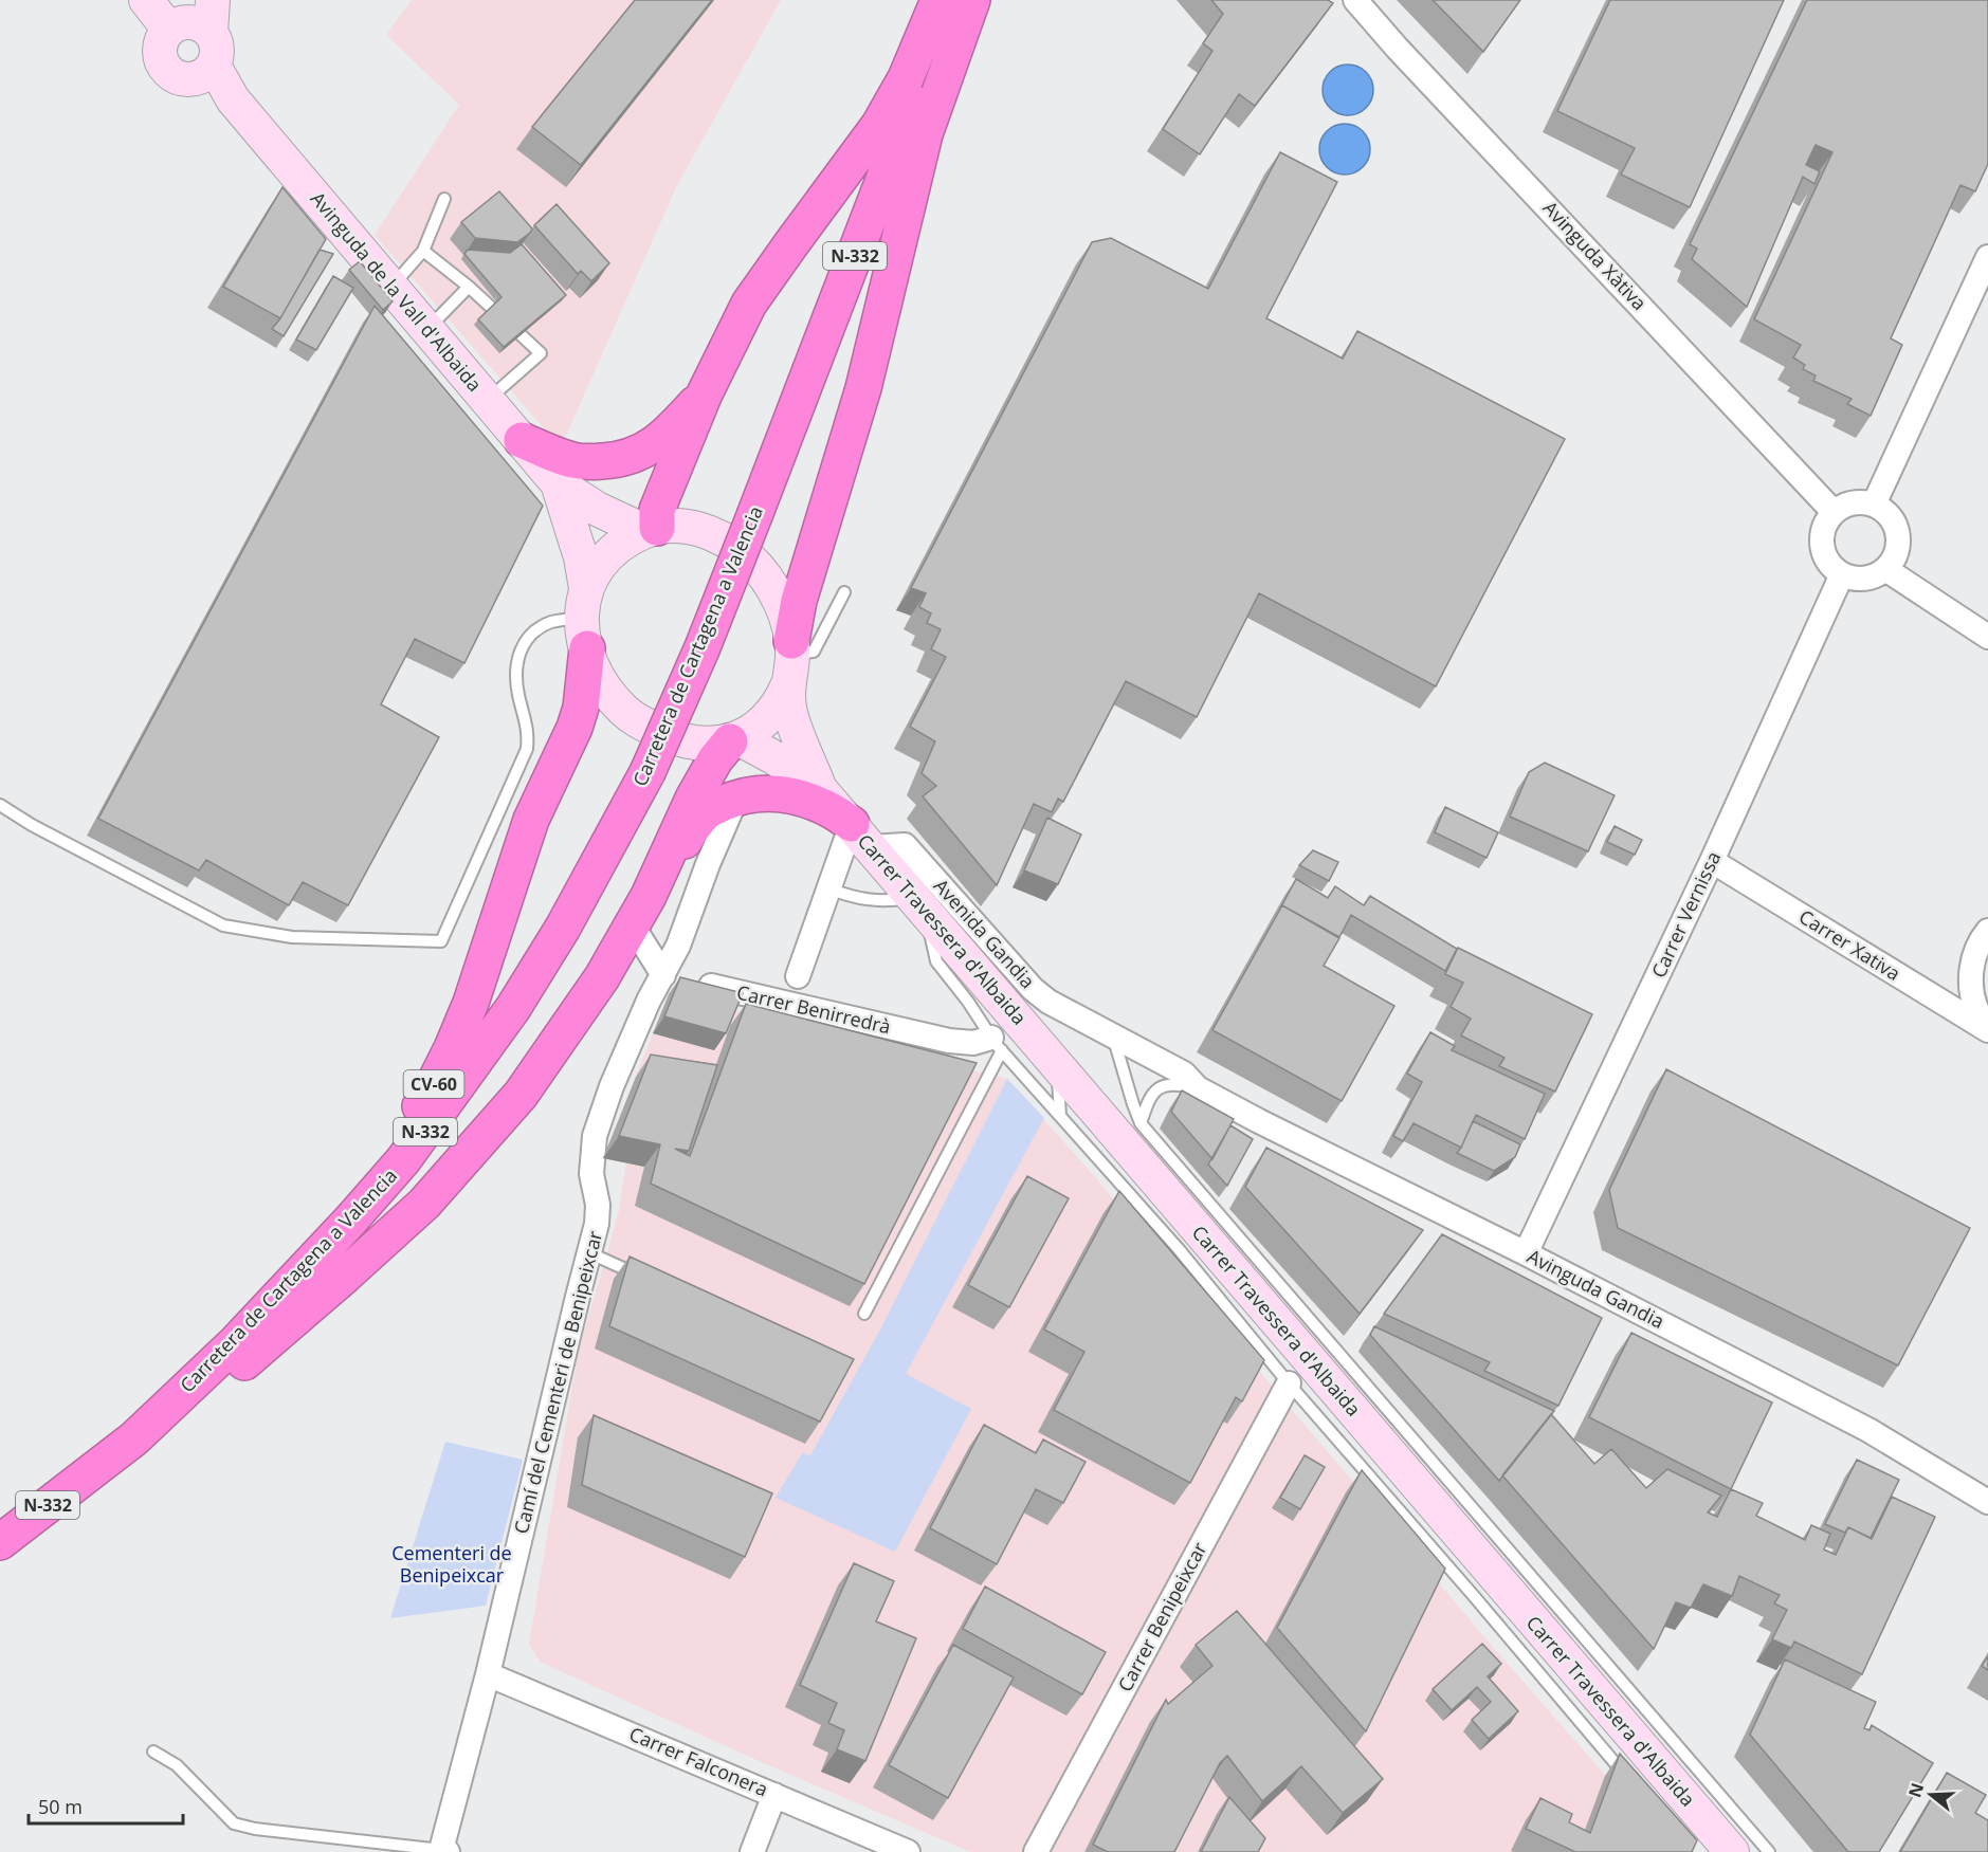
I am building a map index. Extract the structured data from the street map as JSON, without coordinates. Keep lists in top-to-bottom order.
{
  "streets": {
    "highway": ["N-332", "Carretera de Cartagena a Valencia", "CV-60"],
    "main road": ["Avinguda de la Vall d'Albaida", "Carrer Travessera d'Albaida"],
    "street": [
      "Avinguda Xàtiva",
      "Carrer Vernissa",
      "Avenida Gandia",
      "Carrer Xativa",
      "Carrer Benirredrà",
      "Avinguda Gandia",
      "Camí del Cementeri de Benipeixcar",
      "Carrer Benipeixcar",
      "Carrer Falconera"
    ]
  },
  "crossings": [
    ["Avinguda Xàtiva", "Carrer Vernissa"],
    ["Avinguda de la Vall d'Albaida", "Carrer Travessera d'Albaida"],
    ["Avinguda de la Vall d'Albaida", "CV-60"],
    ["Carretera de Cartagena a Valencia", "CV-60"],
    ["Carrer Vernissa", "Carrer Xativa"],
    ["Carrer Vernissa", "Avinguda Gandia"],
    ["Carrer Travessera d'Albaida", "Avenida Gandia"],
    ["Carrer Travessera d'Albaida", "CV-60"],
    ["Avenida Gandia", "Avinguda Gandia"],
    ["Carrer Benirredrà", "Camí del Cementeri de Benipeixcar"],
    ["Camí del Cementeri de Benipeixcar", "Carrer Falconera"]
  ],
  "parks": ["Cementeri de Benipeixcar"],
  "scale_bar": "50 m",
  "north": "left"
}
